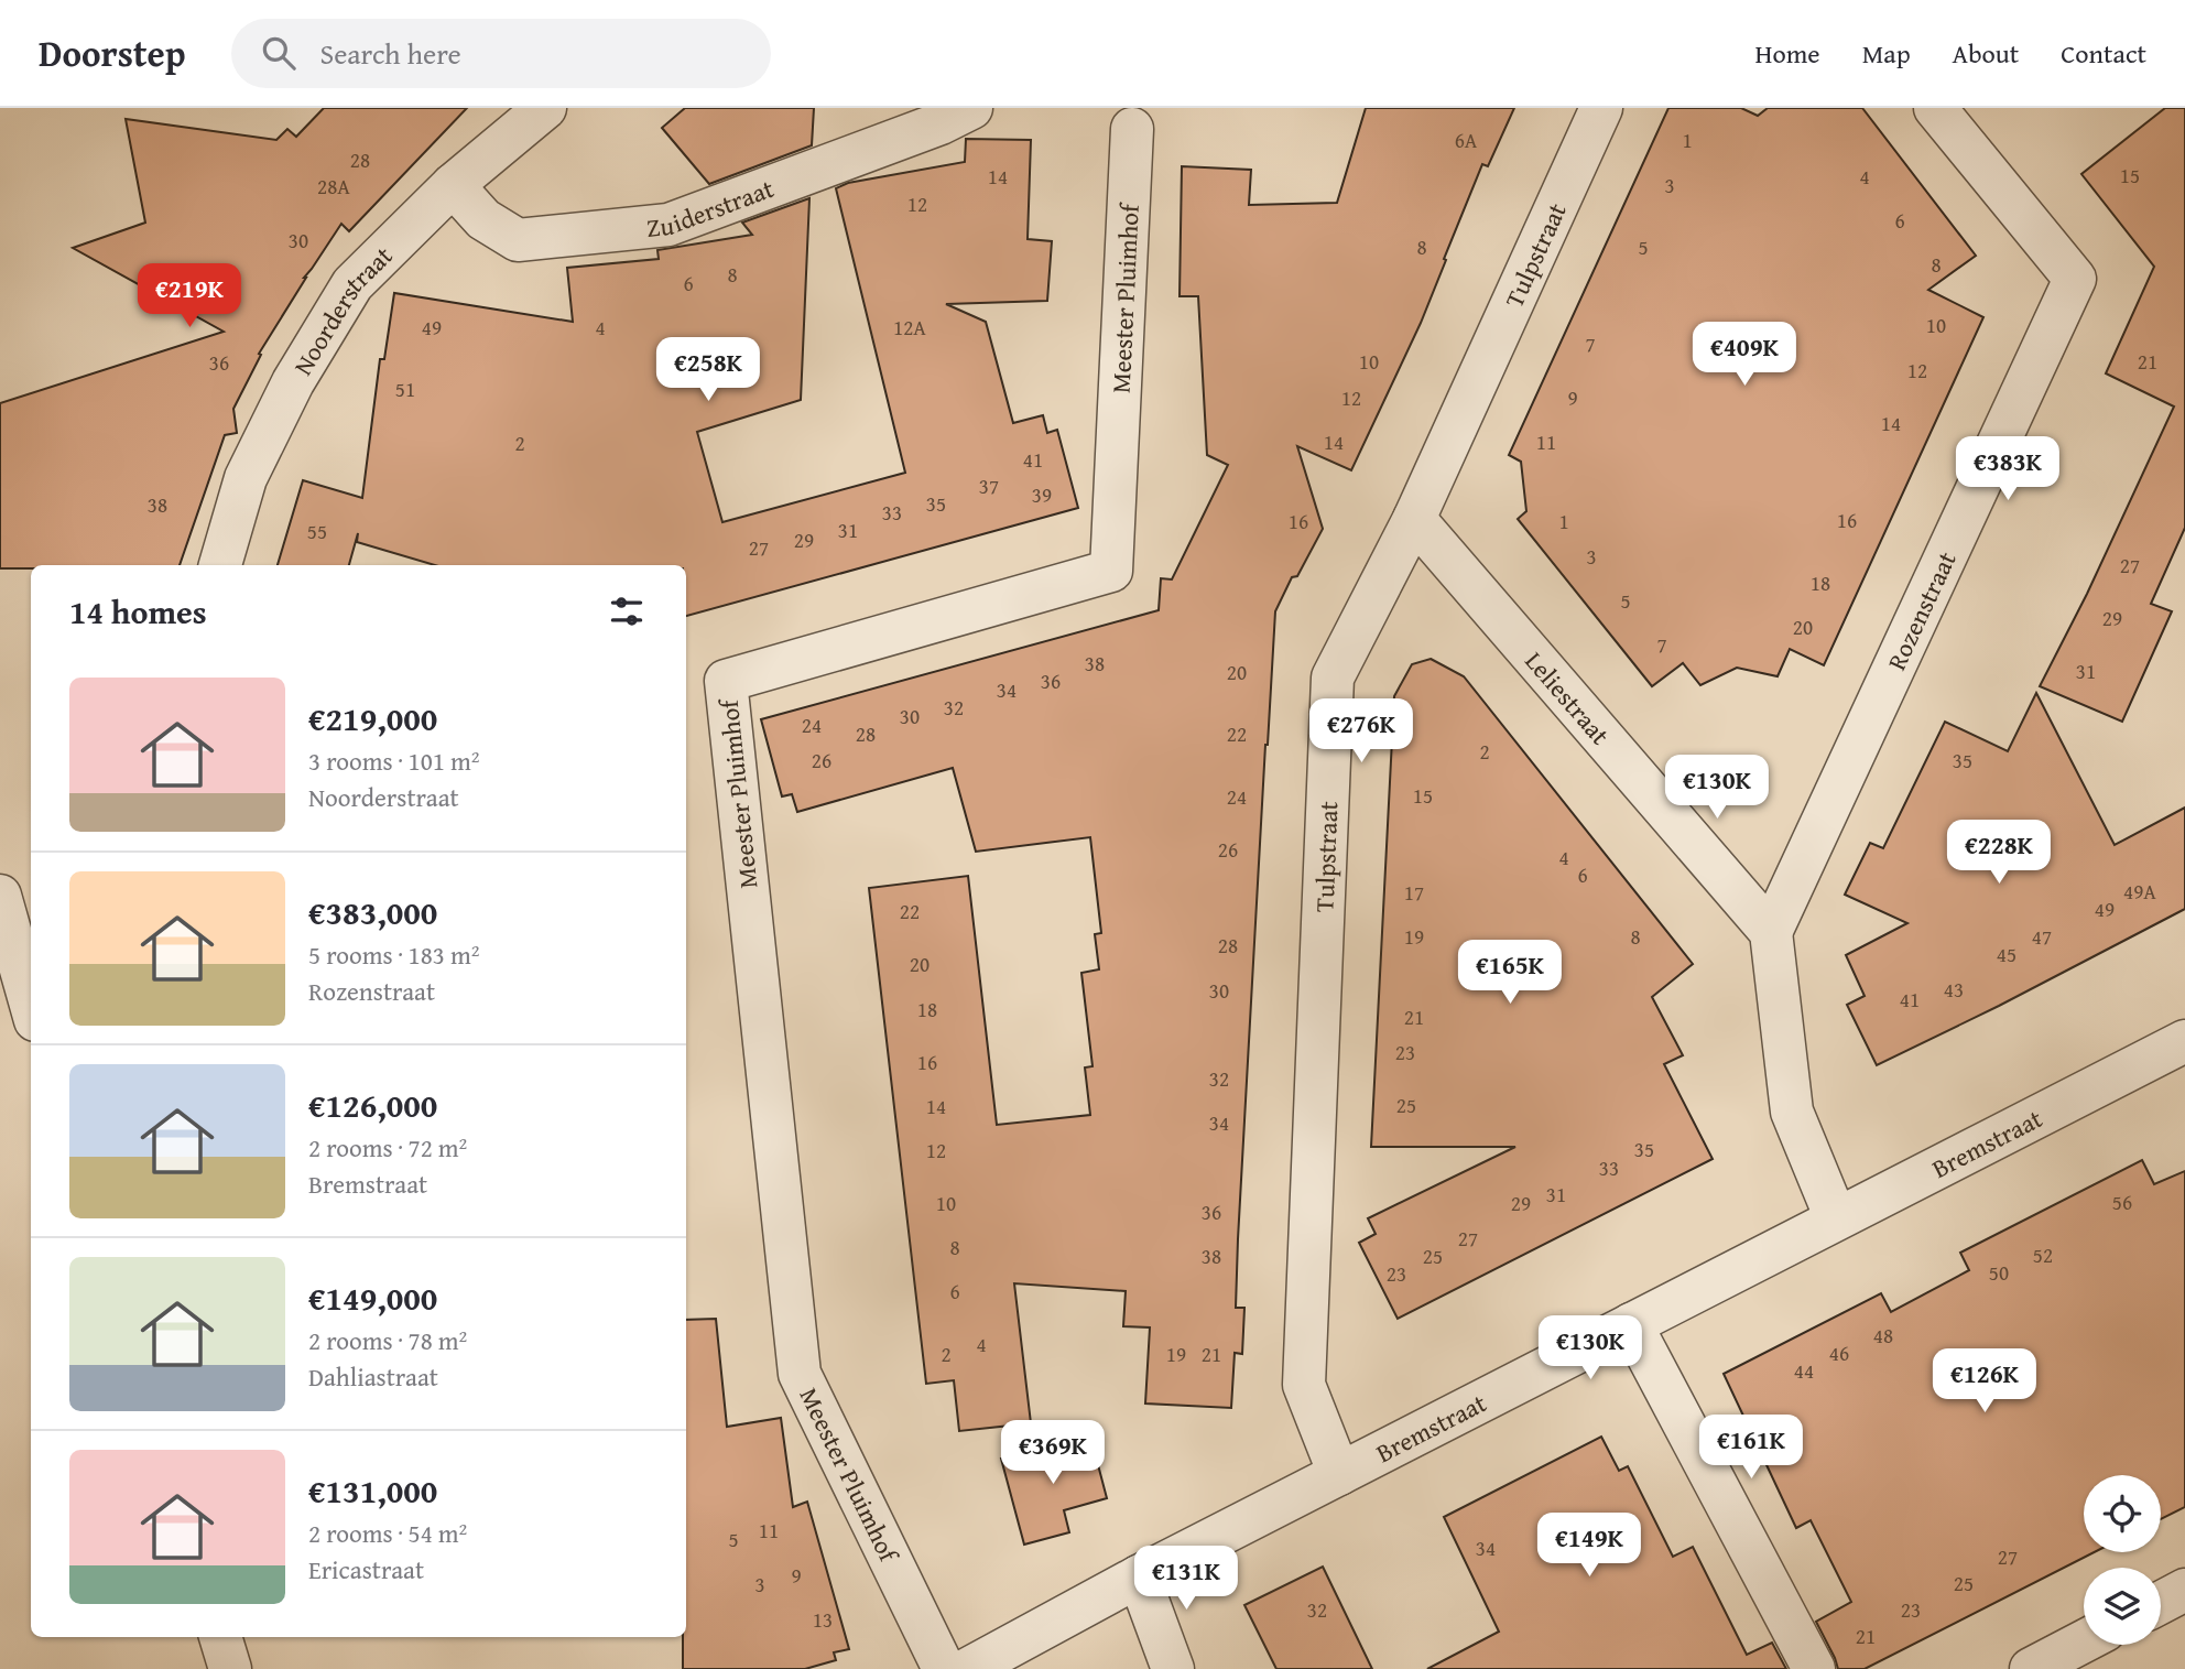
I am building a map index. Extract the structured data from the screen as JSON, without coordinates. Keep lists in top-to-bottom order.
{
  "streets": {
    "street": [
      "Zuiderstraat",
      "Tulpstraat",
      "Meester Pluimhof",
      "Noorderstraat",
      "Rozenstraat",
      "Leliestraat",
      "Bremstraat"
    ]
  },
  "crossings": [
    ["Zuiderstraat", "Noorderstraat"],
    ["Tulpstraat", "Leliestraat"],
    ["Tulpstraat", "Bremstraat"],
    ["Rozenstraat", "Leliestraat"]
  ],
  "house_numbers": [
    "6A",
    "1",
    "28",
    "15",
    "14",
    "4",
    "3",
    "28A",
    "12",
    "6",
    "30",
    "8",
    "5",
    "8",
    "8",
    "6",
    "10",
    "49",
    "4",
    "12A",
    "7",
    "10",
    "21",
    "36",
    "12",
    "51",
    "12",
    "9",
    "14",
    "14",
    "11",
    "2",
    "41",
    "37",
    "39",
    "35",
    "38",
    "33",
    "16",
    "16",
    "1",
    "31",
    "55",
    "29",
    "27",
    "3",
    "27",
    "18",
    "5",
    "29",
    "20",
    "7",
    "38",
    "31",
    "20",
    "36",
    "34",
    "32",
    "30",
    "24",
    "28",
    "22",
    "2",
    "26",
    "35",
    "15",
    "24",
    "26",
    "4",
    "6",
    "49A",
    "17",
    "49",
    "22",
    "19",
    "8",
    "47",
    "28",
    "45",
    "20",
    "43",
    "30",
    "41",
    "18",
    "21",
    "23",
    "16",
    "32",
    "25",
    "14",
    "34",
    "35",
    "12",
    "33",
    "31",
    "56",
    "10",
    "29",
    "36",
    "27",
    "8",
    "52",
    "38",
    "25",
    "50",
    "23",
    "6",
    "48",
    "4",
    "46",
    "2",
    "19",
    "21",
    "44",
    "11",
    "5",
    "34",
    "27",
    "9",
    "25",
    "3",
    "32",
    "23",
    "13",
    "21"
  ],
  "page": {
    "header": "Doorstep",
    "search": "Search here",
    "nav": [
      "Home",
      "Map",
      "About",
      "Contact"
    ],
    "price": [
      "€219K",
      "€409K",
      "€258K",
      "€383K",
      "€276K",
      "€130K",
      "€228K",
      "€165K",
      "€130K",
      "€126K",
      "€161K",
      "€369K",
      "€149K",
      "€131K"
    ],
    "heading": "14 homes",
    "list": [
      {
        "name": "€219,000",
        "note": "3 rooms · 101 m² · Noorderstraat"
      },
      {
        "name": "€383,000",
        "note": "5 rooms · 183 m² · Rozenstraat"
      },
      {
        "name": "€126,000",
        "note": "2 rooms · 72 m² · Bremstraat"
      },
      {
        "name": "€149,000",
        "note": "2 rooms · 78 m² · Dahliastraat"
      },
      {
        "name": "€131,000",
        "note": "2 rooms · 54 m² · Ericastraat"
      }
    ]
  }
}
